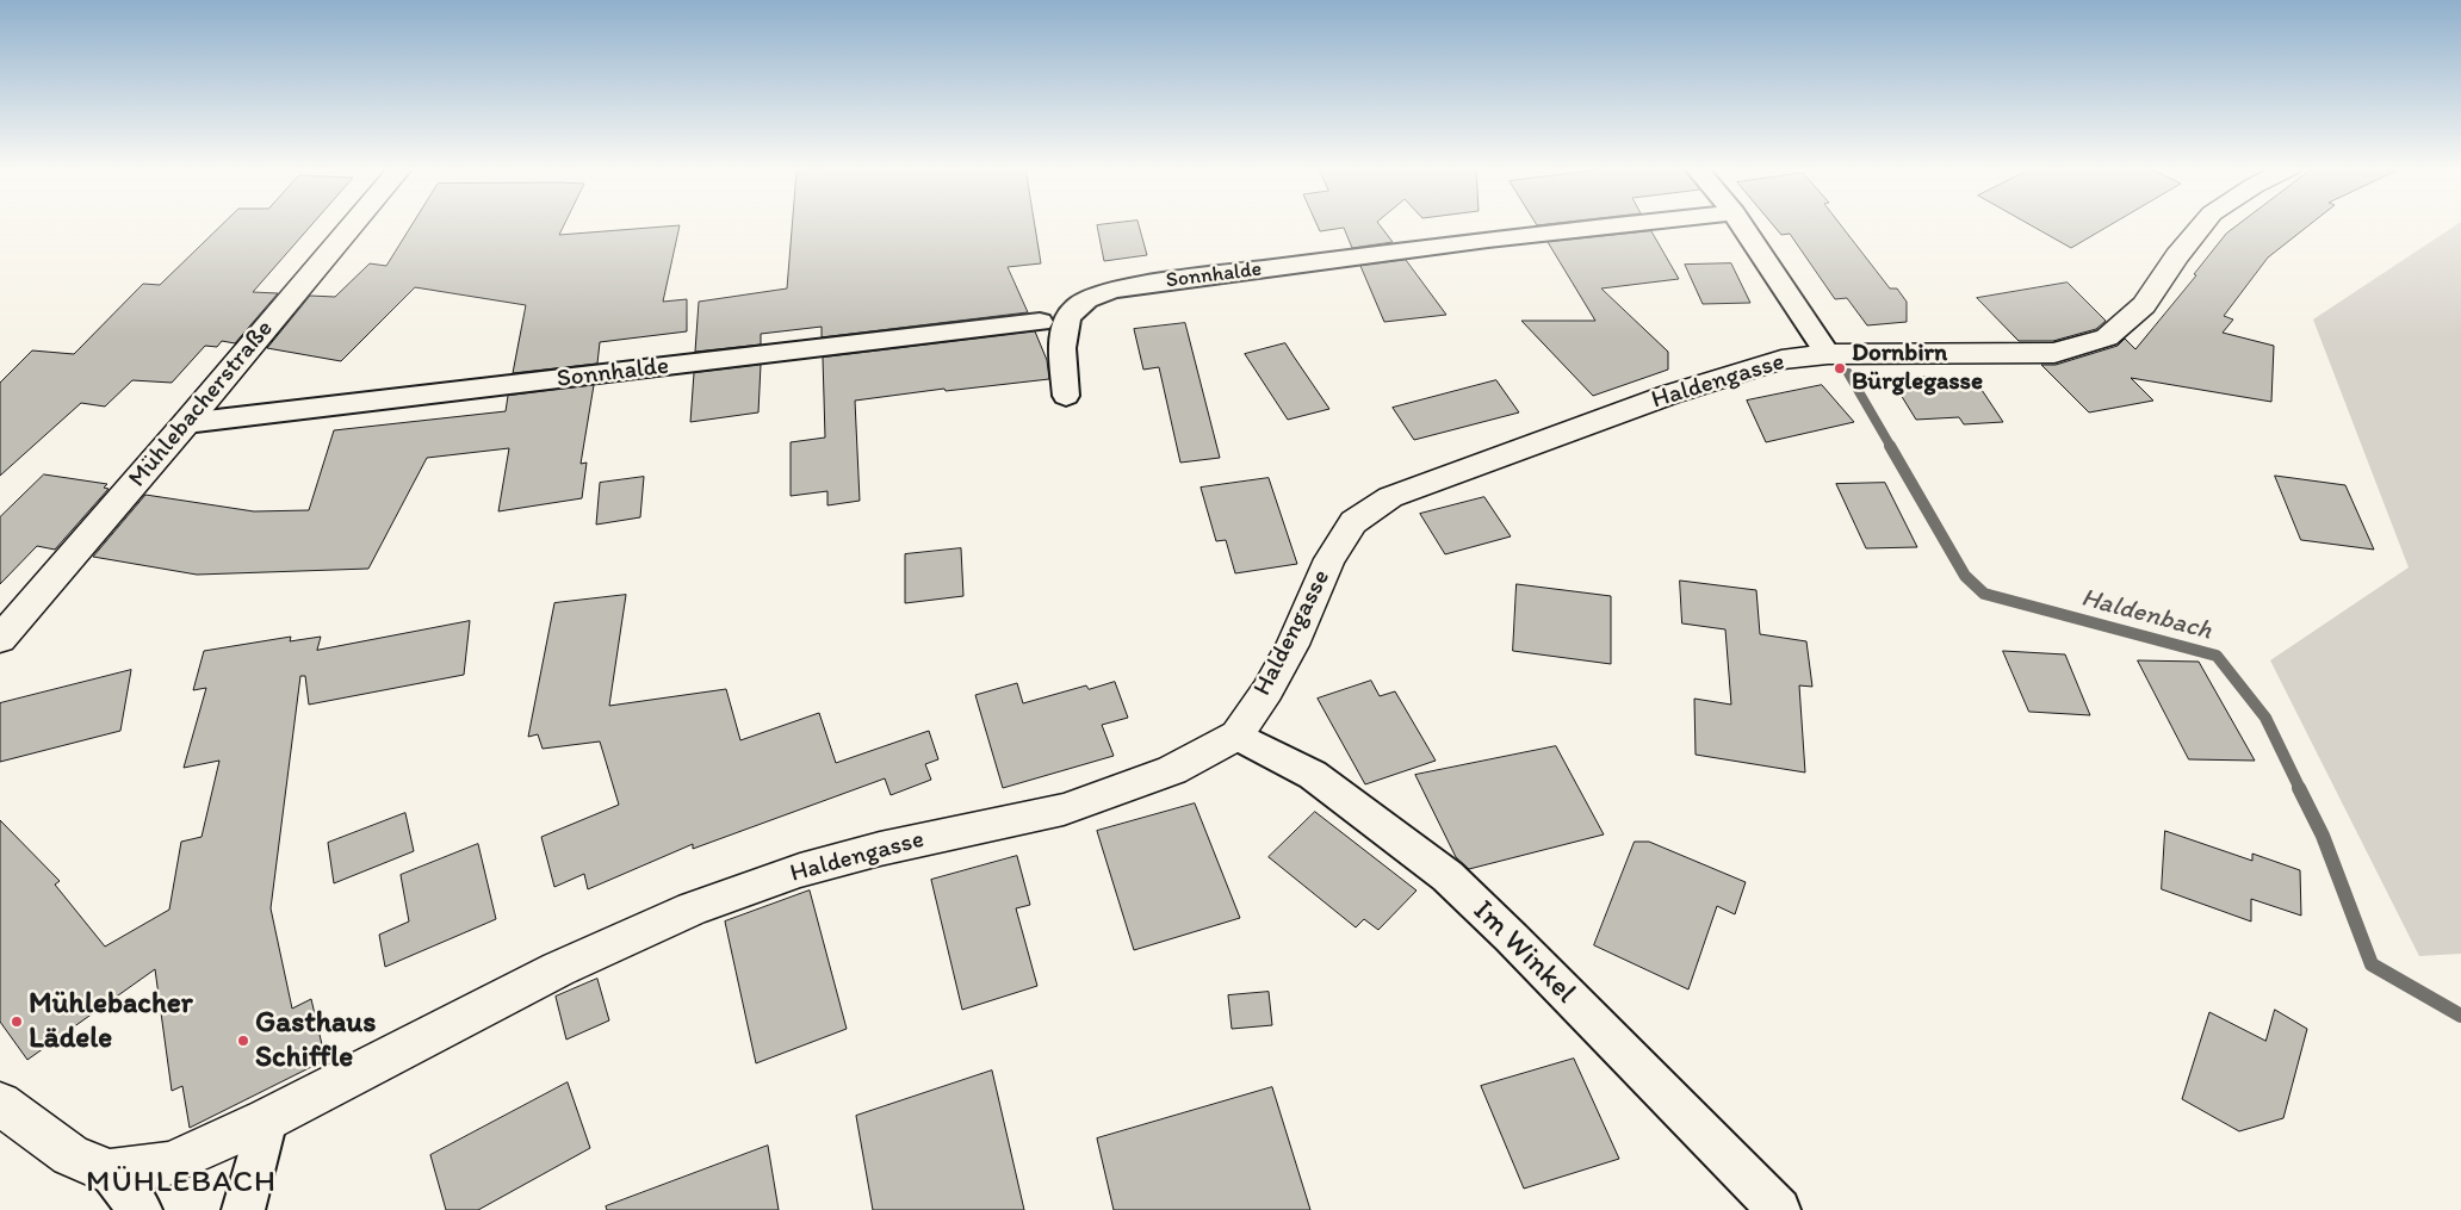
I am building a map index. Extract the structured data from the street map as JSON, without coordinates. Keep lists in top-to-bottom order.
{
  "streets": {
    "street": [
      "Sonnhalde",
      "Haldengasse",
      "Mühlebacherstraße",
      "Im Winkel"
    ]
  },
  "crossings": [
    ["Sonnhalde", "Mühlebacherstraße"],
    ["Haldengasse", "Im Winkel"]
  ],
  "districts": ["MÜHLEBACH"],
  "water": ["Haldenbach"],
  "places": ["Dornbirn Bürglegasse", "Mühlebacher Lädele", "Gasthaus Schiffle"]
}
